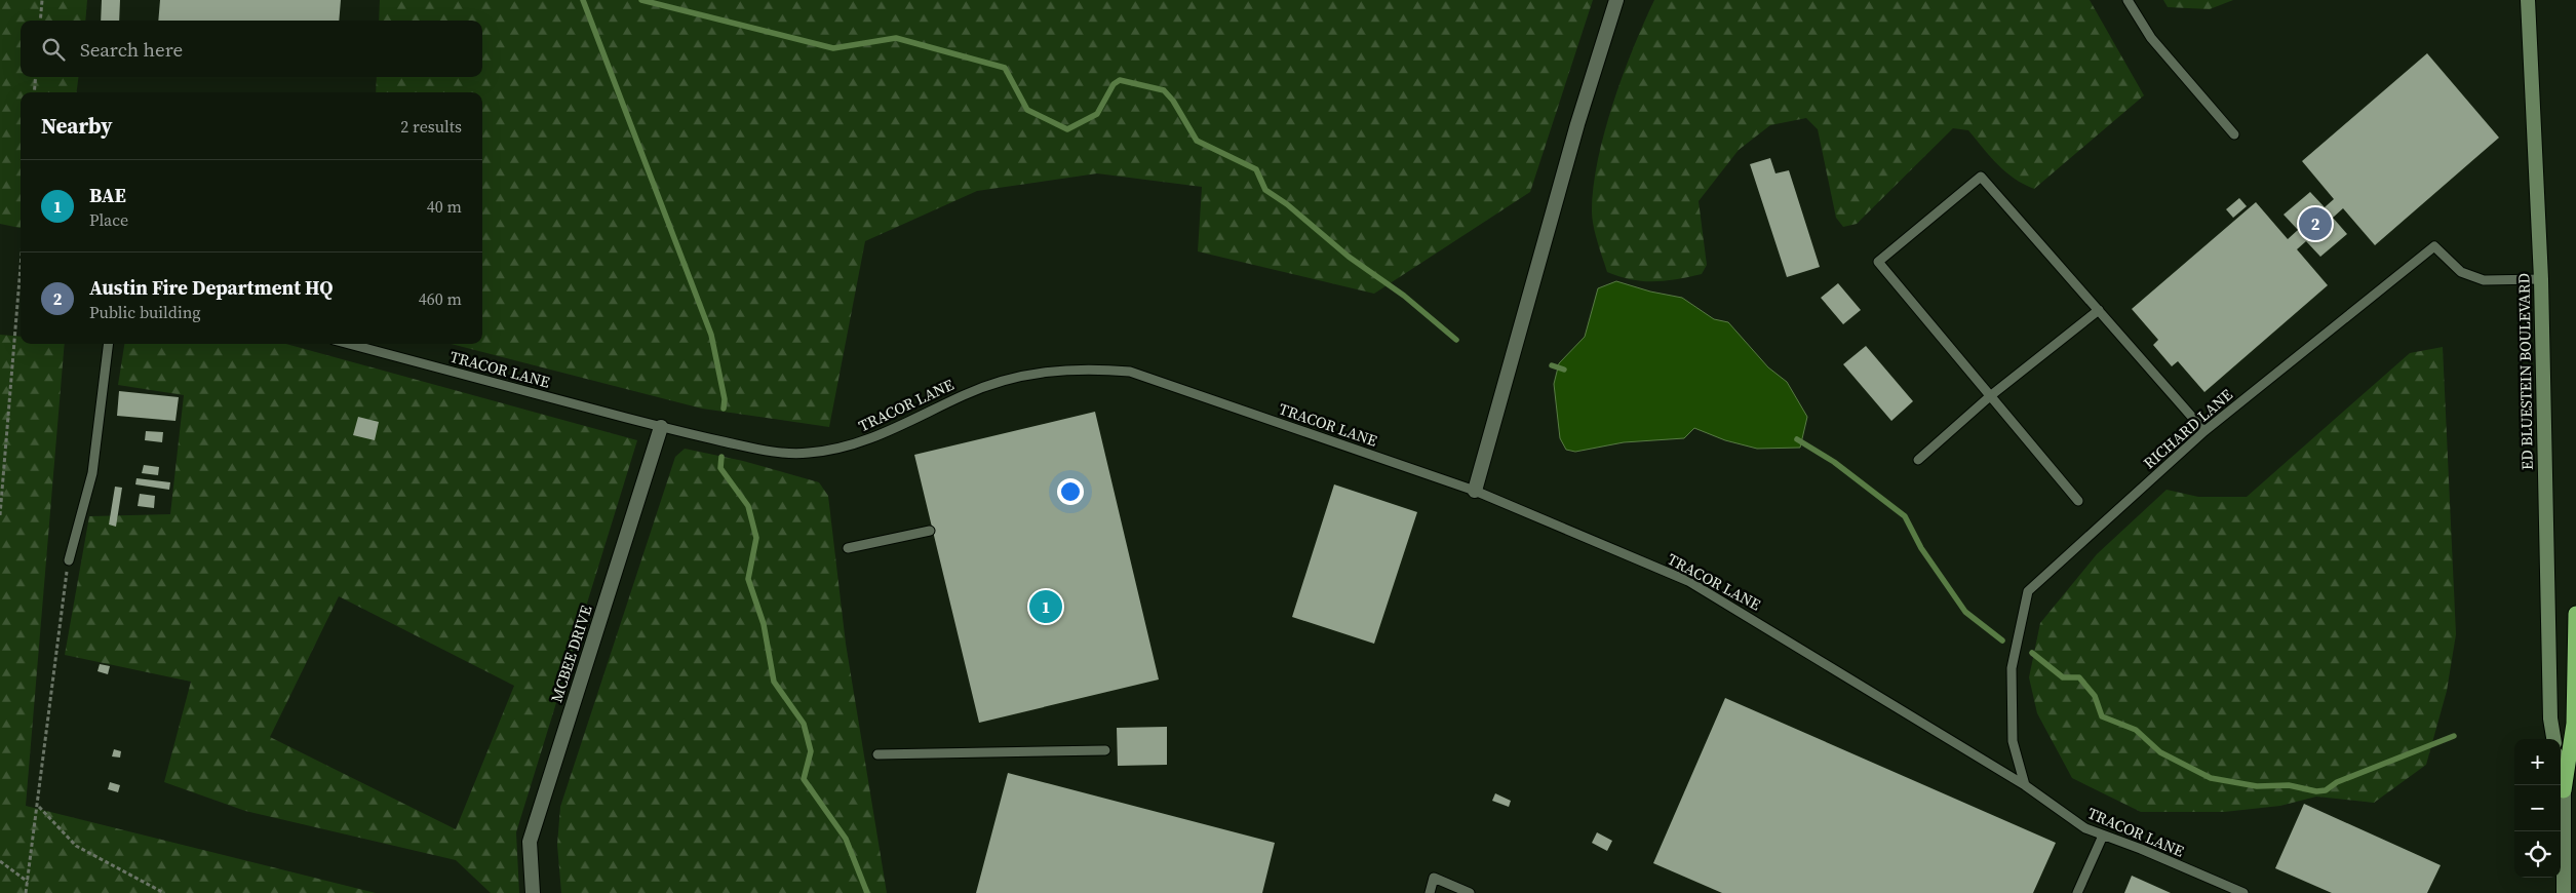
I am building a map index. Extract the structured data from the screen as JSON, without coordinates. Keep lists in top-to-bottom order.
{
  "streets": {
    "main road": ["ED BLUESTEIN BOULEVARD"],
    "street": ["MCBEE DRIVE"],
    "lane": ["TRACOR LANE", "RICHARD LANE"]
  },
  "crossings": [
    ["TRACOR LANE", "RICHARD LANE"],
    ["TRACOR LANE", "MCBEE DRIVE"],
    ["ED BLUESTEIN BOULEVARD", "RICHARD LANE"]
  ],
  "page": {
    "search": "Search here",
    "heading": ["Nearby", "2 results"],
    "list": [
      {
        "mark": "1",
        "name": "BAE",
        "note": "Place",
        "value": "40 m"
      },
      {
        "mark": "2",
        "name": "Austin Fire Department HQ",
        "note": "Public building",
        "value": "460 m"
      }
    ],
    "pins": ["2", "1"],
    "map_buttons": ["+", "−"]
  }
}
